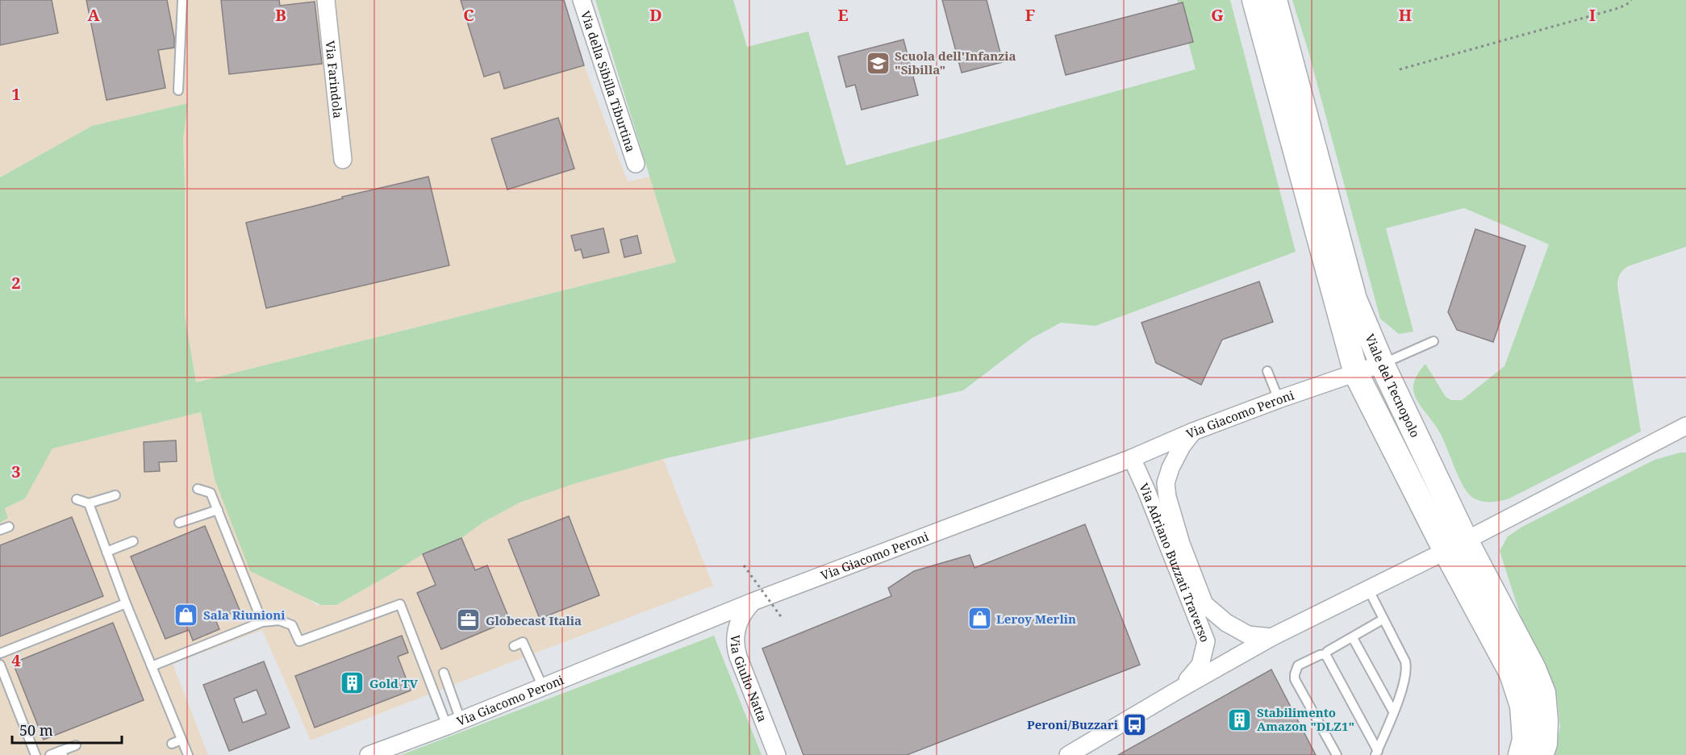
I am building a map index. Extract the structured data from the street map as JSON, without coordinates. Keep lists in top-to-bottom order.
{
  "streets": {
    "main road": ["Viale del Tecnopolo"],
    "street": [
      "Via Farindola",
      "Via della Sibilla Tiburtina",
      "Via Giacomo Peroni",
      "Via Adriano Buzzati Traverso",
      "Via Giulio Natta"
    ]
  },
  "crossings": [
    ["Viale del Tecnopolo", "Via Giacomo Peroni"],
    ["Via Giacomo Peroni", "Via Adriano Buzzati Traverso"],
    ["Via Giacomo Peroni", "Via Giulio Natta"]
  ],
  "places": {
    "school or university": ["Scuola dell'Infanzia \"Sibilla\""],
    "shop": ["Sala Riunioni", "Leroy Merlin"],
    "office": ["Globecast Italia"],
    "building": ["Gold TV", "Stabilimento Amazon \"DLZ1\""],
    "bus stop": ["Peroni/Buzzari"]
  },
  "scale_bar": "50 m",
  "grid": {
    "columns": [
      "A",
      "B",
      "C",
      "D",
      "E",
      "F",
      "G",
      "H",
      "I"
    ],
    "rows": [
      "1",
      "2",
      "3",
      "4"
    ]
  }
}
